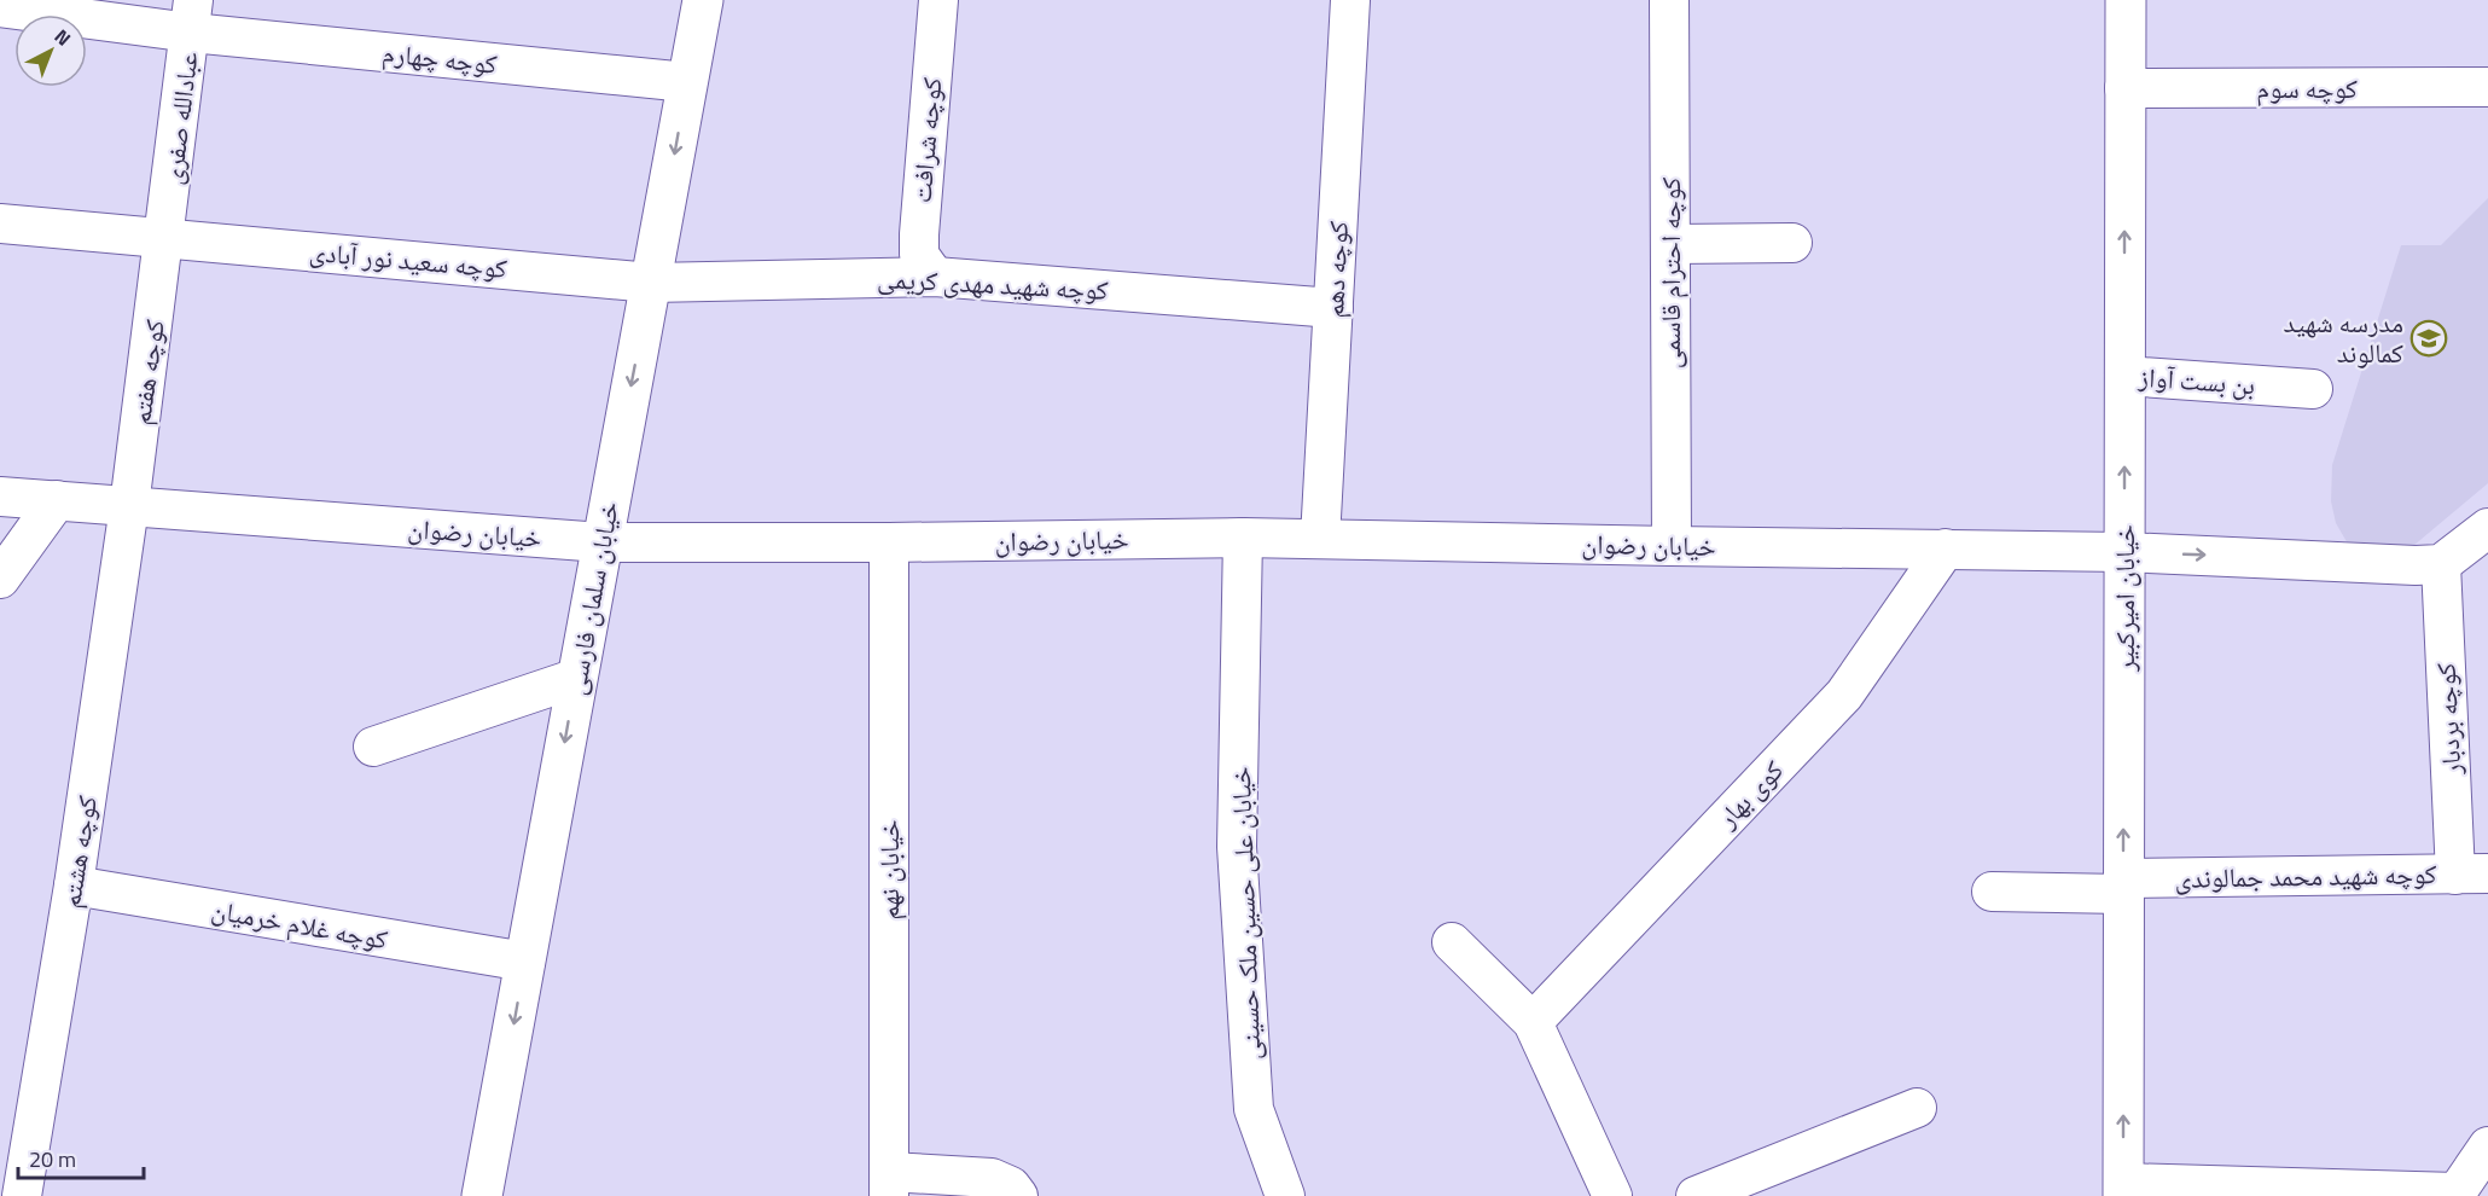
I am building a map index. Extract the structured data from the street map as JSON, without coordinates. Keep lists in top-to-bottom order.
{
  "streets": {
    "street": [
      "کوچه چهارم",
      "کوچه سوم",
      "عبادالله صفری",
      "کوچه شرافت",
      "کوچه سعید نور آبادی",
      "کوچه دهم",
      "کوچه احترام قاسمی",
      "کوچه شهید مهدی کریمی",
      "کوچه هفتم",
      "بن بست آواز",
      "خیابان رضوان",
      "خیابان سلمان فارسی",
      "خیابان امیرکبیر",
      "کوچه بردبار",
      "کوی بهار",
      "کوچه هشتم",
      "خیابان نهم",
      "کوچه شهید محمد جمالوندی",
      "خیابان علی حسین ملک حسینی",
      "کوچه غلام خرمیان"
    ]
  },
  "crossings": [
    ["کوچه چهارم", "عبادالله صفری"],
    ["کوچه چهارم", "خیابان سلمان فارسی"],
    ["کوچه سوم", "خیابان امیرکبیر"],
    ["عبادالله صفری", "کوچه سعید نور آبادی"],
    ["عبادالله صفری", "کوچه هفتم"],
    ["کوچه شرافت", "کوچه شهید مهدی کریمی"],
    ["کوچه سعید نور آبادی", "کوچه شهید مهدی کریمی"],
    ["کوچه سعید نور آبادی", "کوچه هفتم"],
    ["کوچه سعید نور آبادی", "خیابان سلمان فارسی"],
    ["کوچه دهم", "کوچه شهید مهدی کریمی"],
    ["کوچه دهم", "خیابان رضوان"],
    ["کوچه احترام قاسمی", "خیابان رضوان"],
    ["کوچه شهید مهدی کریمی", "خیابان سلمان فارسی"],
    ["کوچه هفتم", "خیابان رضوان"],
    ["کوچه هفتم", "کوچه هشتم"],
    ["بن بست آواز", "خیابان امیرکبیر"],
    ["خیابان رضوان", "خیابان سلمان فارسی"],
    ["خیابان رضوان", "خیابان امیرکبیر"],
    ["خیابان رضوان", "کوچه بردبار"],
    ["خیابان رضوان", "کوی بهار"],
    ["خیابان رضوان", "کوچه هشتم"],
    ["خیابان رضوان", "خیابان نهم"],
    ["خیابان رضوان", "خیابان علی حسین ملک حسینی"],
    ["خیابان سلمان فارسی", "کوچه غلام خرمیان"],
    ["خیابان امیرکبیر", "کوچه شهید محمد جمالوندی"],
    ["کوچه بردبار", "کوچه شهید محمد جمالوندی"],
    ["کوچه هشتم", "کوچه غلام خرمیان"]
  ],
  "one_way": ["خیابان سلمان فارسی", "خیابان امیرکبیر"],
  "places": {
    "school or university": ["مدرسه شهید کمالوند"]
  },
  "scale_bar": "20 m",
  "north": "top right"
}
